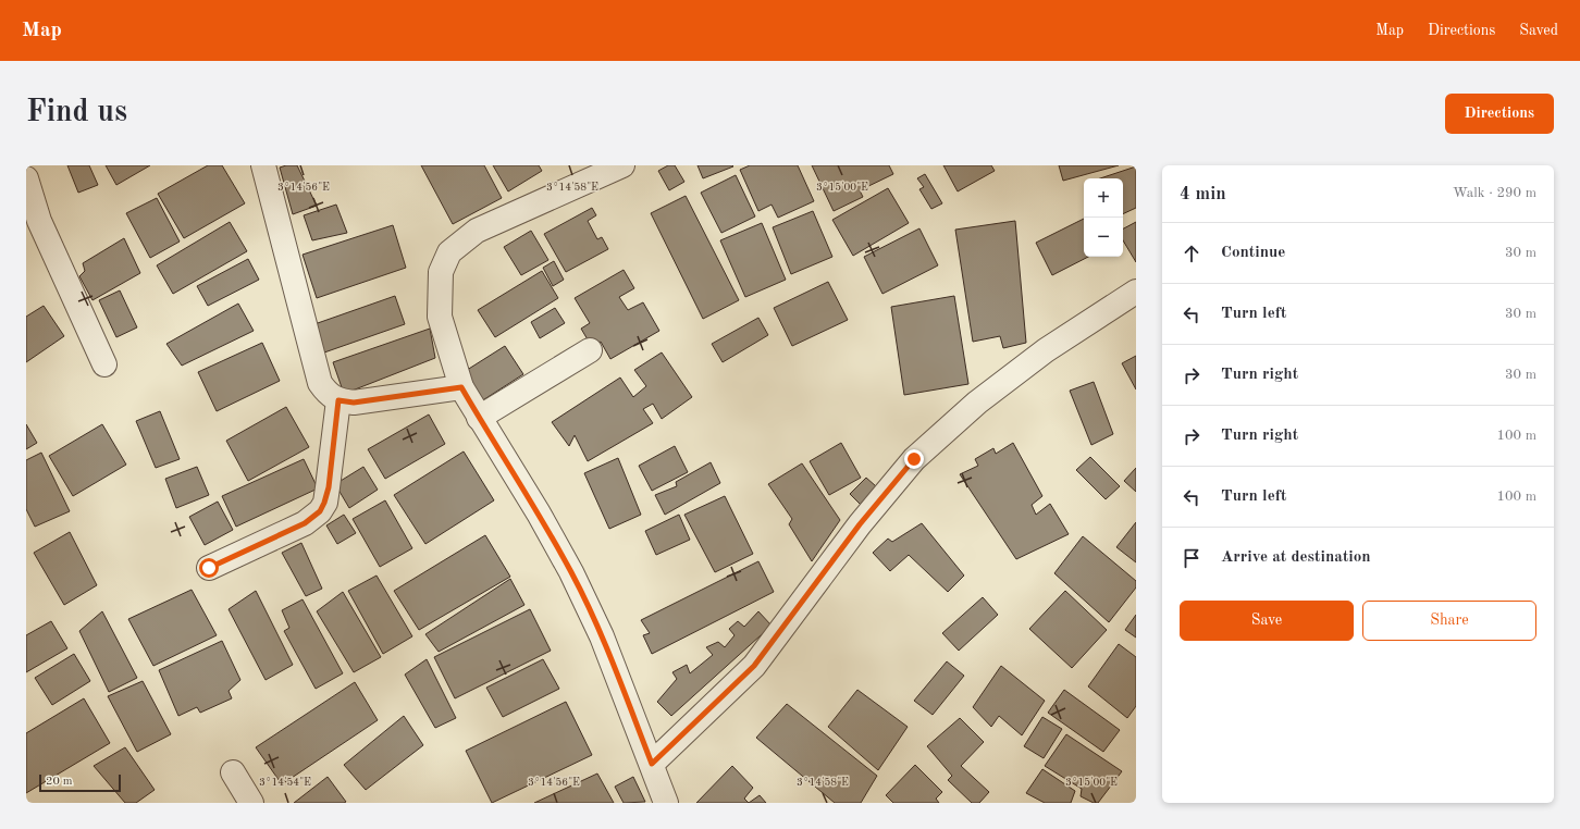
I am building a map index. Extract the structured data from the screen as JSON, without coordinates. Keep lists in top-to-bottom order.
{
  "scale_bar": "20 m",
  "page": {
    "header": "Map",
    "nav": ["Map", "Directions", "Saved"],
    "buttons": [
      "Directions",
      ["Save", "Share"]
    ],
    "title": "Find us",
    "heading": ["4 min", "Walk · 290 m"],
    "map_buttons": ["+", "−"],
    "list": [
      ["Continue", "30 m"],
      ["Turn left", "30 m"],
      ["Turn right", "30 m"],
      ["Turn right", "100 m"],
      ["Turn left", "100 m"],
      "Arrive at destination"
    ],
    "scale": "20 m"
  },
  "coordinates": [
    "3°14'58\"E",
    "3°14'56\"E",
    "3°15'00\"E",
    "3°14'54\"E"
  ]
}
